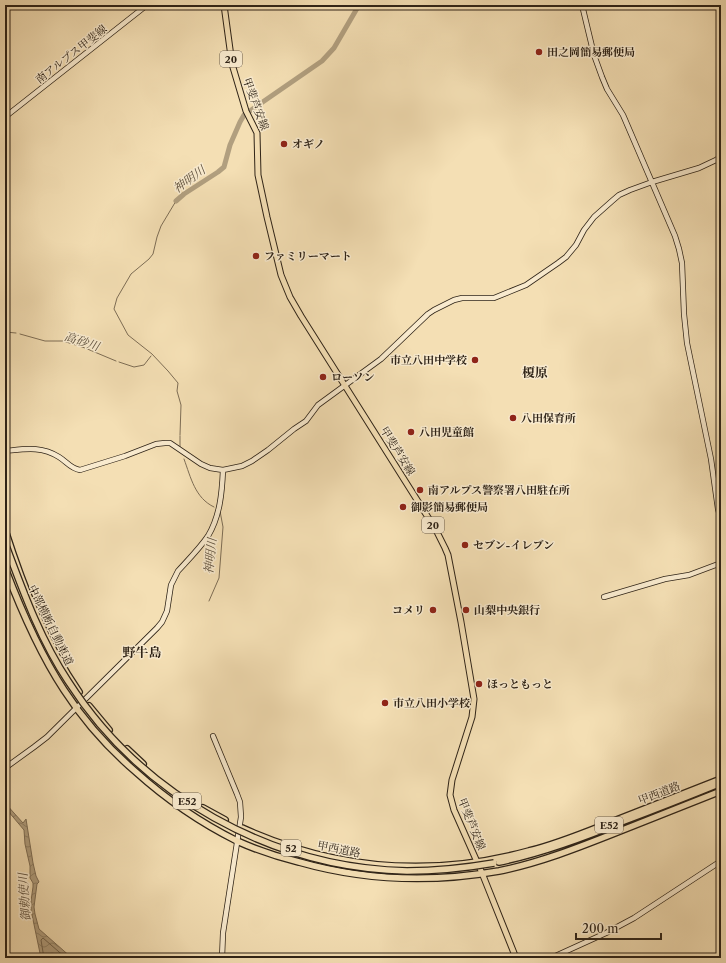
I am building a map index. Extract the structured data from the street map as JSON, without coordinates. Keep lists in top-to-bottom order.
{
  "streets": {
    "highway": [
      "中部横断自動車道",
      "甲西道路",
      "E52",
      "52"
    ],
    "main road": ["20", "甲斐芦安線"],
    "street": ["南アルプス甲斐線"]
  },
  "crossings": [
    ["甲斐芦安線", "甲西道路"],
    ["中部横断自動車道", "甲西道路"]
  ],
  "districts": ["榎原", "野牛島"],
  "water": ["神明川", "高砂川", "御勅使川"],
  "places": [
    "田之岡簡易郵便局",
    "オギノ",
    "ファミリーマート",
    "市立八田中学校",
    "ローソン",
    "八田保育所",
    "八田児童館",
    "南アルプス警察署八田駐在所",
    "御影簡易郵便局",
    "セブン-イレブン",
    "コメリ",
    "山梨中央銀行",
    "ほっともっと",
    "市立八田小学校"
  ],
  "scale_bar": "200 m"
}
